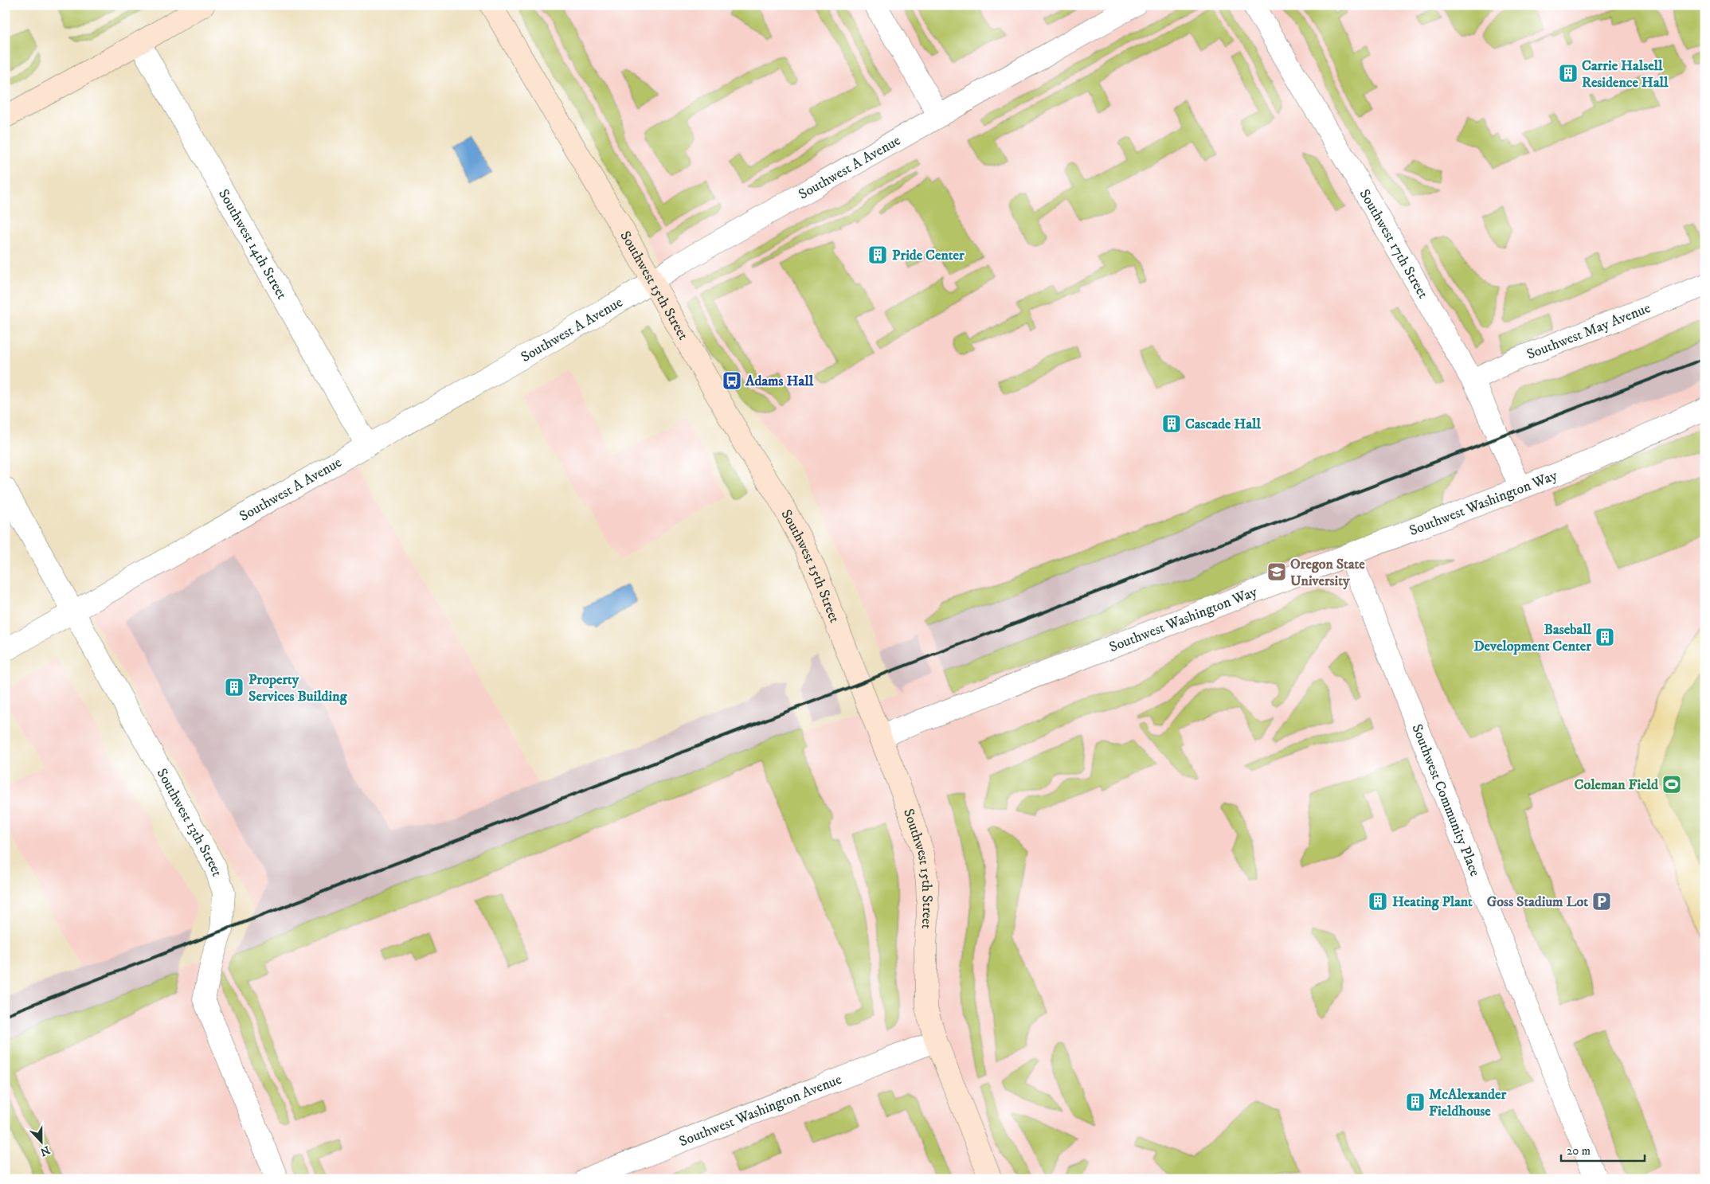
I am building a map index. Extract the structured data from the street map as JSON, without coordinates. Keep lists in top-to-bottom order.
{
  "streets": {
    "main road": ["Southwest 15th Street"],
    "street": [
      "Southwest A Avenue",
      "Southwest 17th Street",
      "Southwest 14th Street",
      "Southwest May Avenue",
      "Southwest Washington Way",
      "Southwest Community Place",
      "Southwest 13th Street",
      "Southwest Washington Avenue"
    ]
  },
  "crossings": [
    ["Southwest A Avenue", "Southwest 14th Street"],
    ["Southwest A Avenue", "Southwest 15th Street"],
    ["Southwest A Avenue", "Southwest 13th Street"],
    ["Southwest 17th Street", "Southwest May Avenue"],
    ["Southwest 17th Street", "Southwest Washington Way"],
    ["Southwest 15th Street", "Southwest Washington Way"],
    ["Southwest 15th Street", "Southwest Washington Avenue"],
    ["Southwest Washington Way", "Southwest Community Place"]
  ],
  "places": {
    "building": [
      "Carrie Halsell Residence Hall",
      "Pride Center",
      "Cascade Hall",
      "Baseball Development Center",
      "Property Services Building",
      "Heating Plant",
      "McAlexander Fieldhouse"
    ],
    "bus stop": ["Adams Hall"],
    "school or university": ["Oregon State University"],
    "sports": ["Coleman Field"],
    "parking": ["Goss Stadium Lot"]
  },
  "scale_bar": "20 m",
  "north": "bottom"
}
